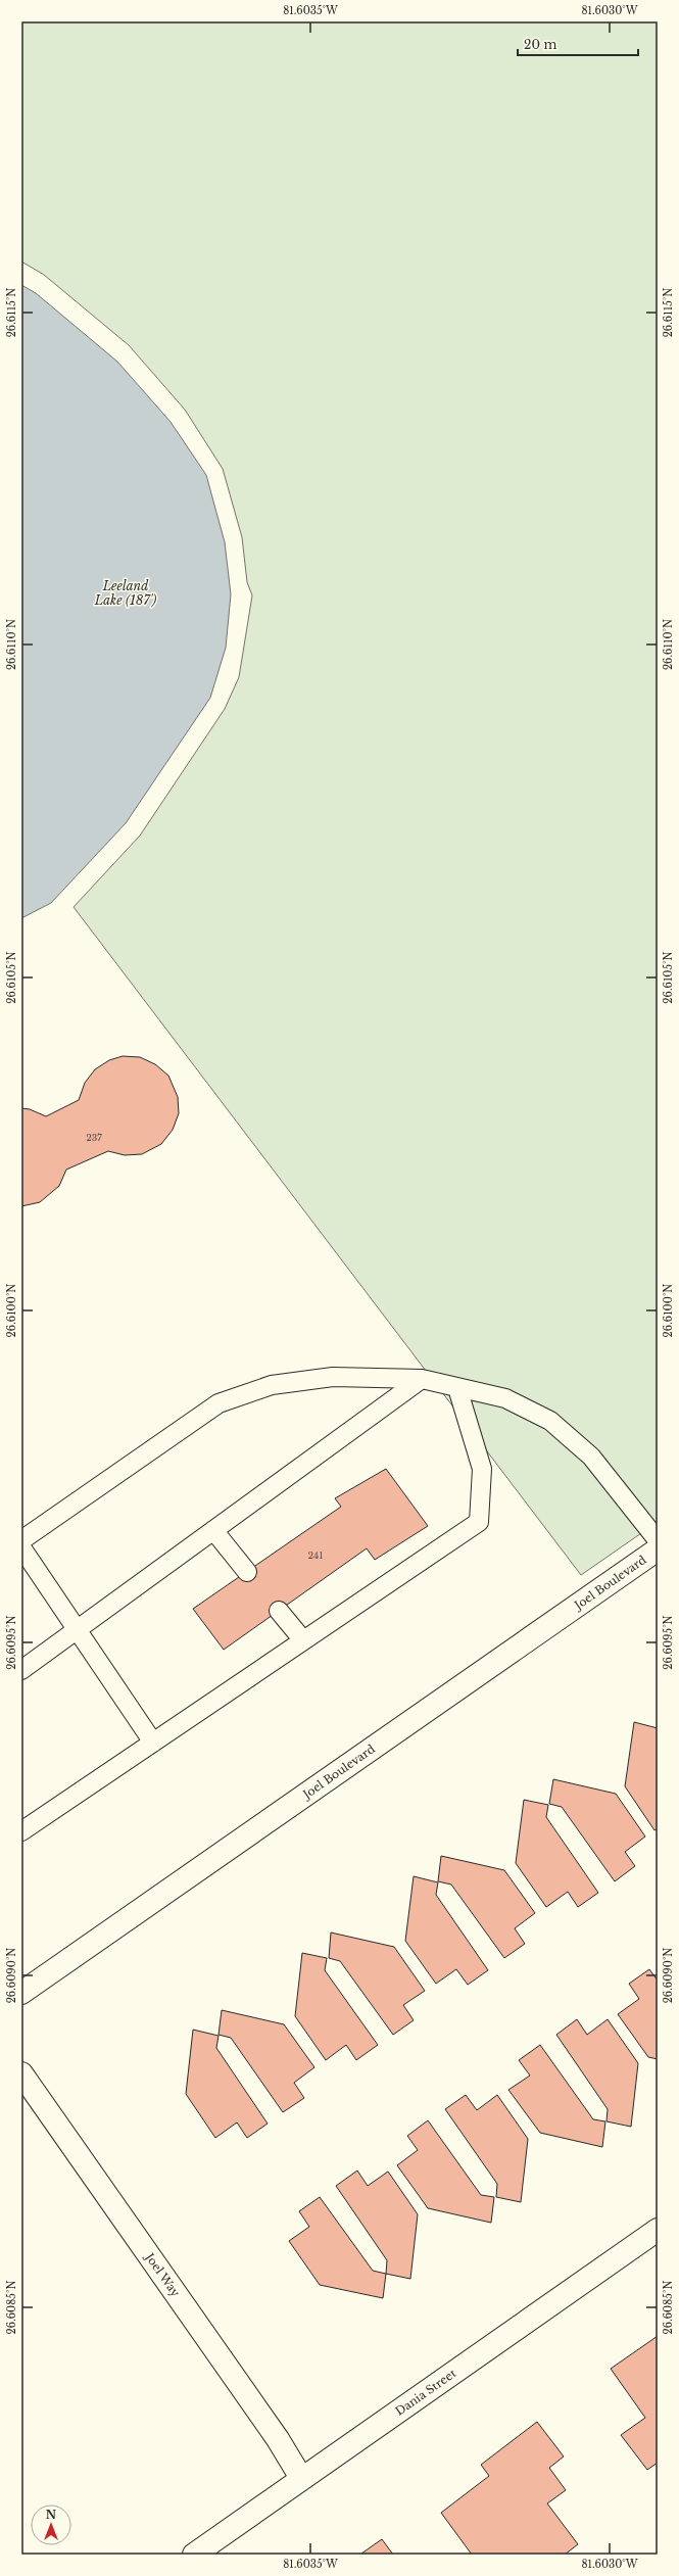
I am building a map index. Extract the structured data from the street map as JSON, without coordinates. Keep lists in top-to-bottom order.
{
  "streets": {
    "street": ["Joel Boulevard", "Joel Way", "Dania Street"]
  },
  "crossings": [
    ["Joel Way", "Dania Street"]
  ],
  "water": ["Leeland Lake (187')"],
  "house_numbers": ["237", "241"],
  "scale_bar": "20 m",
  "north": "top",
  "coordinates": [
    "81.6035°W",
    "81.6030°W",
    "26.6115°N",
    "26.6110°N",
    "26.6105°N",
    "26.6100°N",
    "26.6095°N",
    "26.6090°N",
    "26.6085°N"
  ]
}
